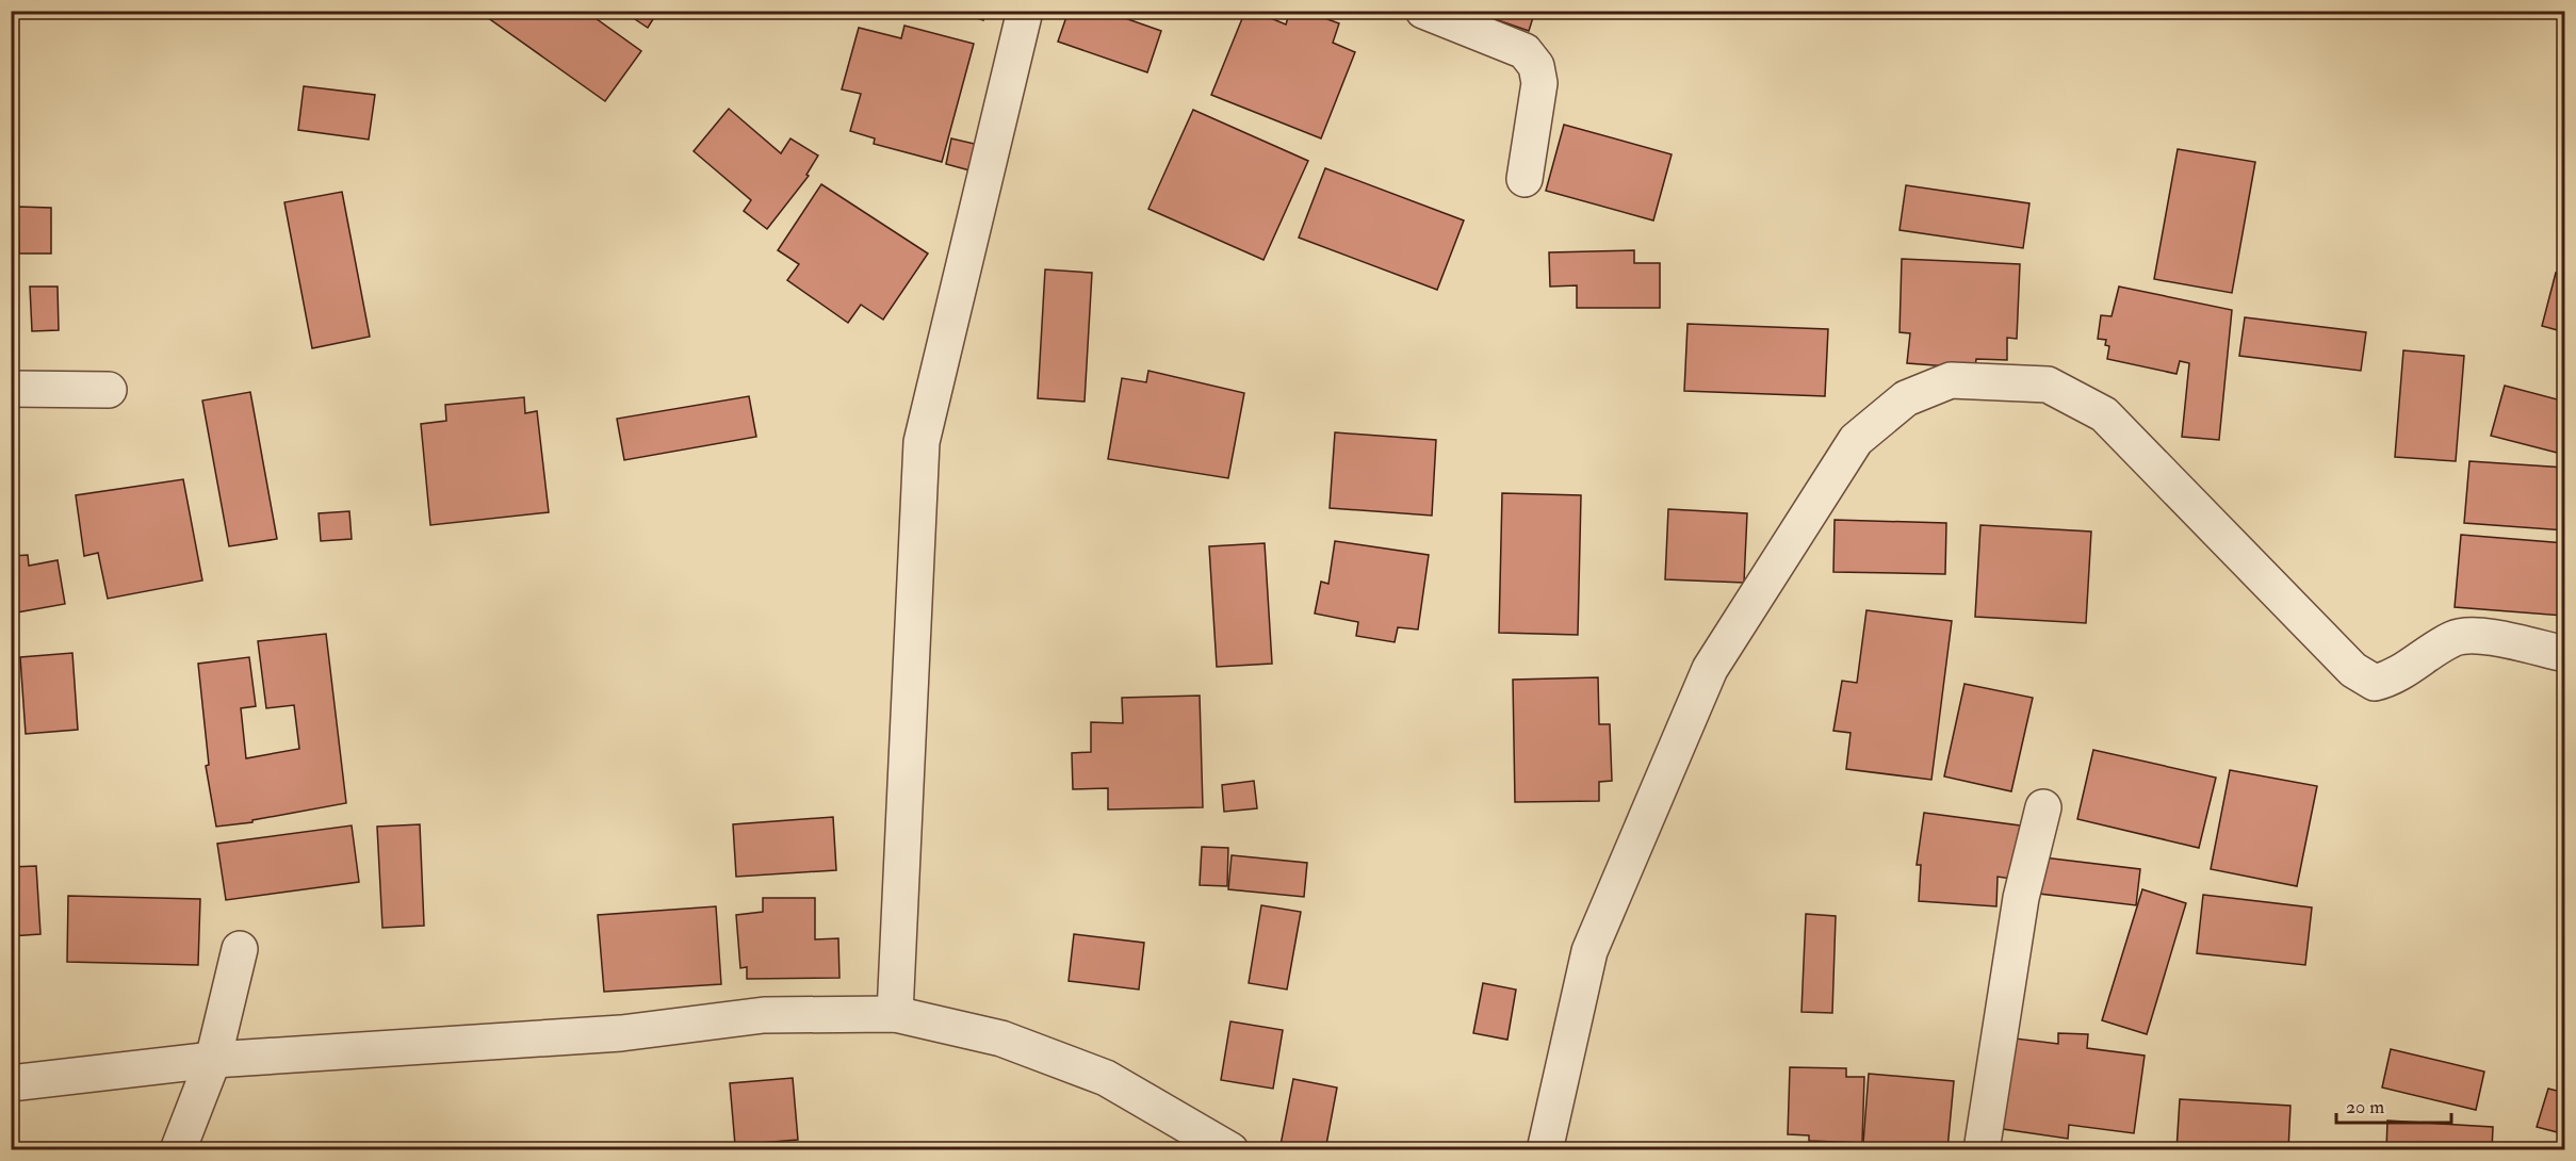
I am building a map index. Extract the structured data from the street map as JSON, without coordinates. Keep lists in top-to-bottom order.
{
  "scale_bar": "20 m"
}
